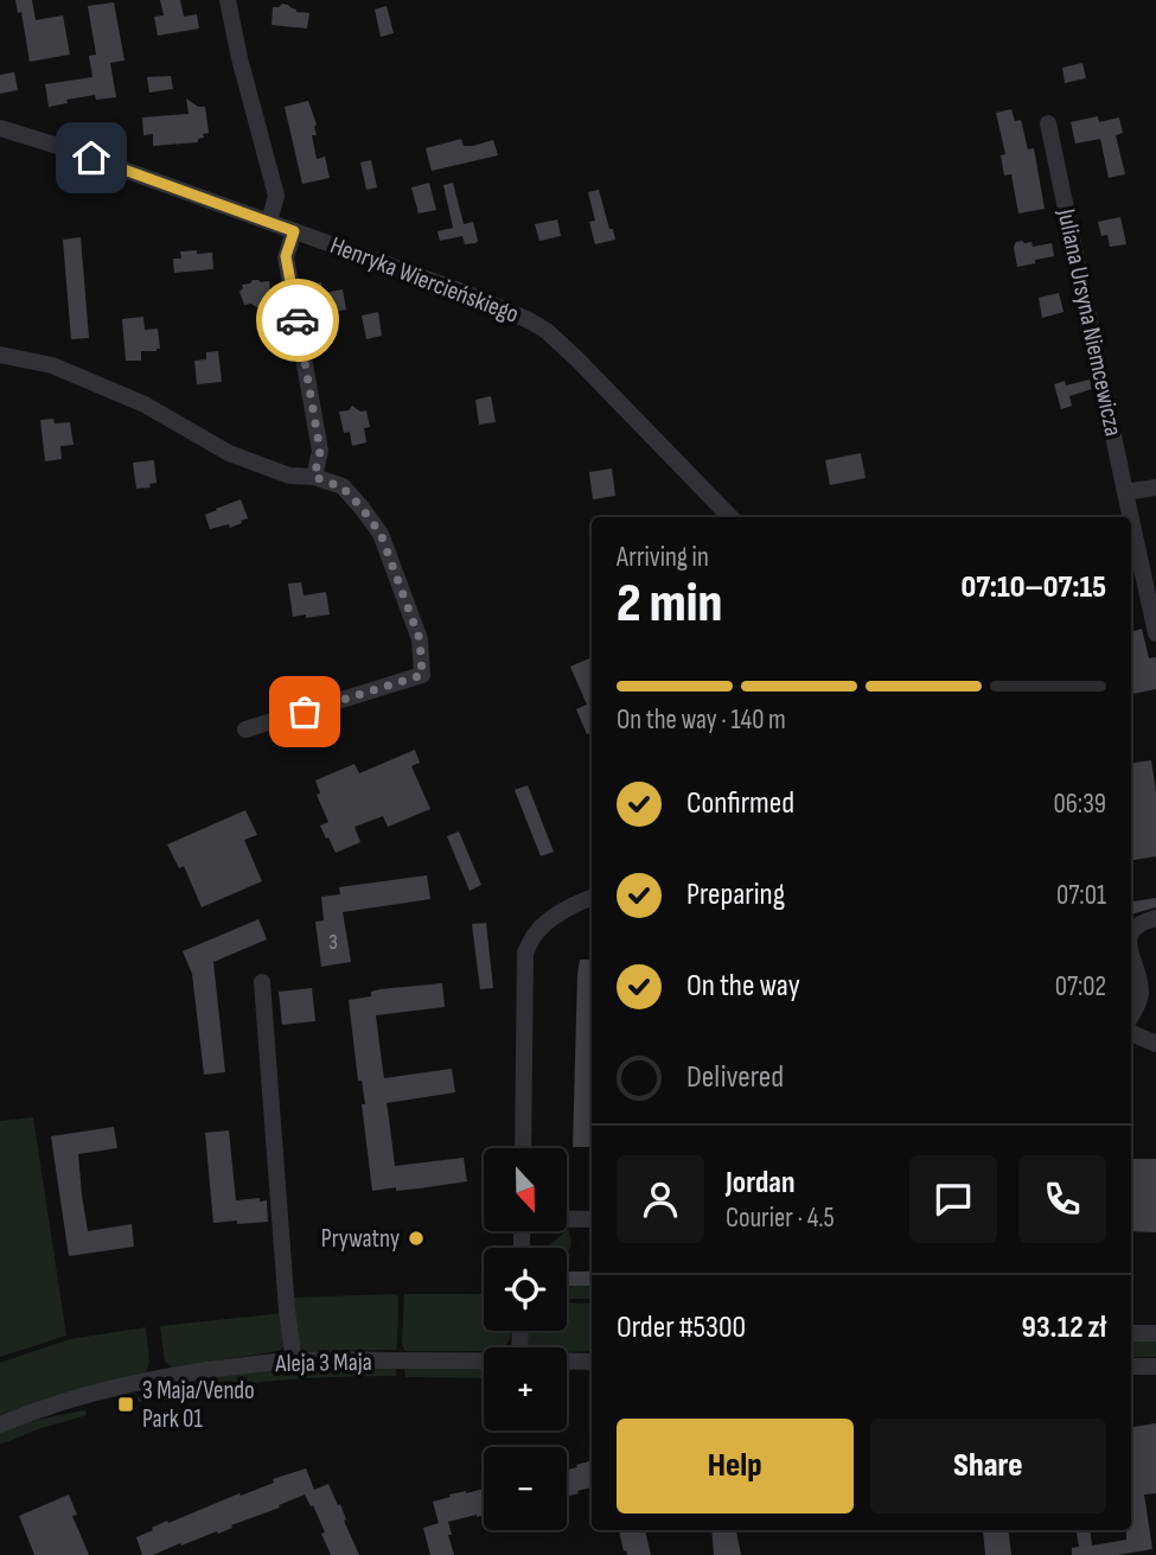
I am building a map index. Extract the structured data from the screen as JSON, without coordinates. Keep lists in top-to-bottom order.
{
  "streets": {
    "street": ["Henryka Wiercieńskiego", "Juliana Ursyna Niemcewicza", "Aleja 3 Maja"]
  },
  "places": {
    "other": ["Prywatny"],
    "transit": ["3 Maja/Vendo Park 01"]
  },
  "house_numbers": ["3"],
  "north": "bottom",
  "page": {
    "heading": ["2 min", "Arriving in", "07:10–07:15"],
    "panel": [
      "Jordan",
      "Courier · 4.5",
      "Order #5300",
      "93.12 zł"
    ],
    "bar": "On the way · 140 m",
    "list": [
      ["Confirmed", "06:39"],
      ["Preparing", "07:01"],
      ["On the way", "07:02"],
      "Delivered"
    ],
    "map_buttons": ["+", "−"],
    "buttons": ["Help", "Share"]
  }
}
